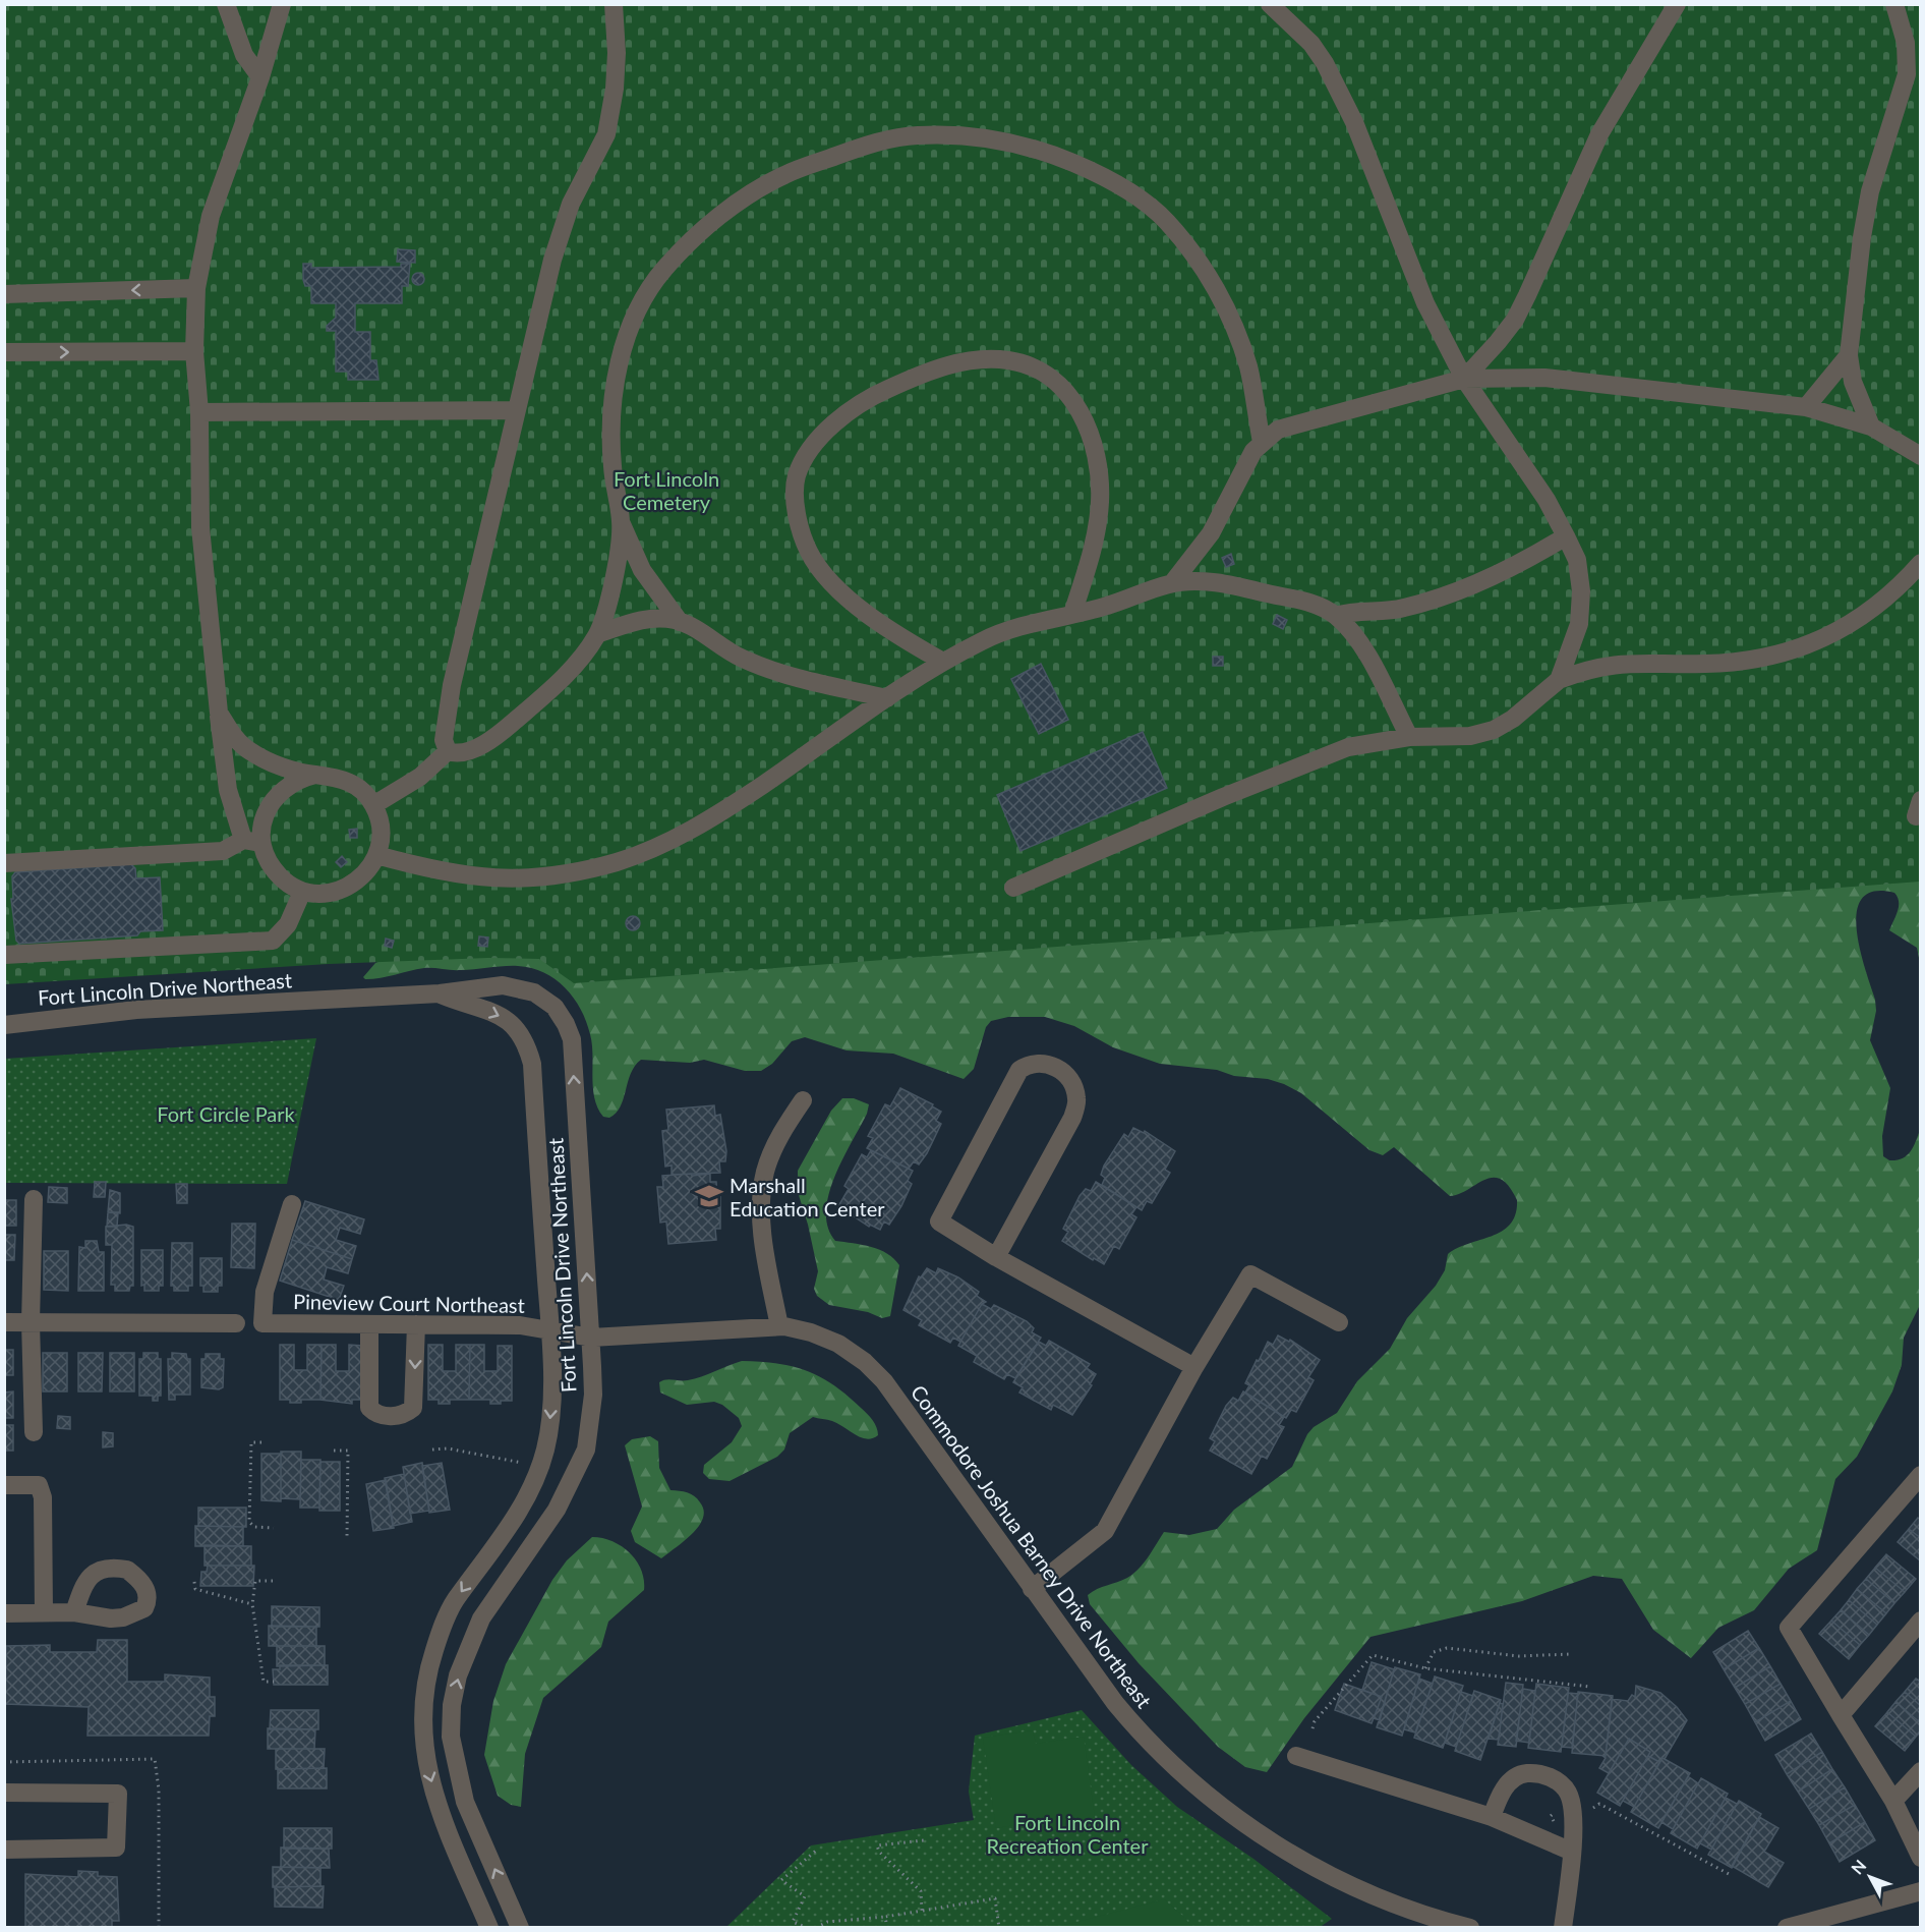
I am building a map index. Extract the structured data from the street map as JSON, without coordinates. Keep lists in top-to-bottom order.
{
  "streets": {
    "street": ["Fort Lincoln Drive Northeast", "Pineview Court Northeast", "Commodore Joshua Barney Drive Northeast"]
  },
  "crossings": [
    ["Fort Lincoln Drive Northeast", "Pineview Court Northeast"],
    ["Fort Lincoln Drive Northeast", "Commodore Joshua Barney Drive Northeast"],
    ["Pineview Court Northeast", "Commodore Joshua Barney Drive Northeast"]
  ],
  "parks": ["Fort Lincoln Cemetery", "Fort Circle Park", "Fort Lincoln Recreation Center"],
  "places": {
    "school or university": ["Marshall Education Center"]
  },
  "north": "top left"
}
